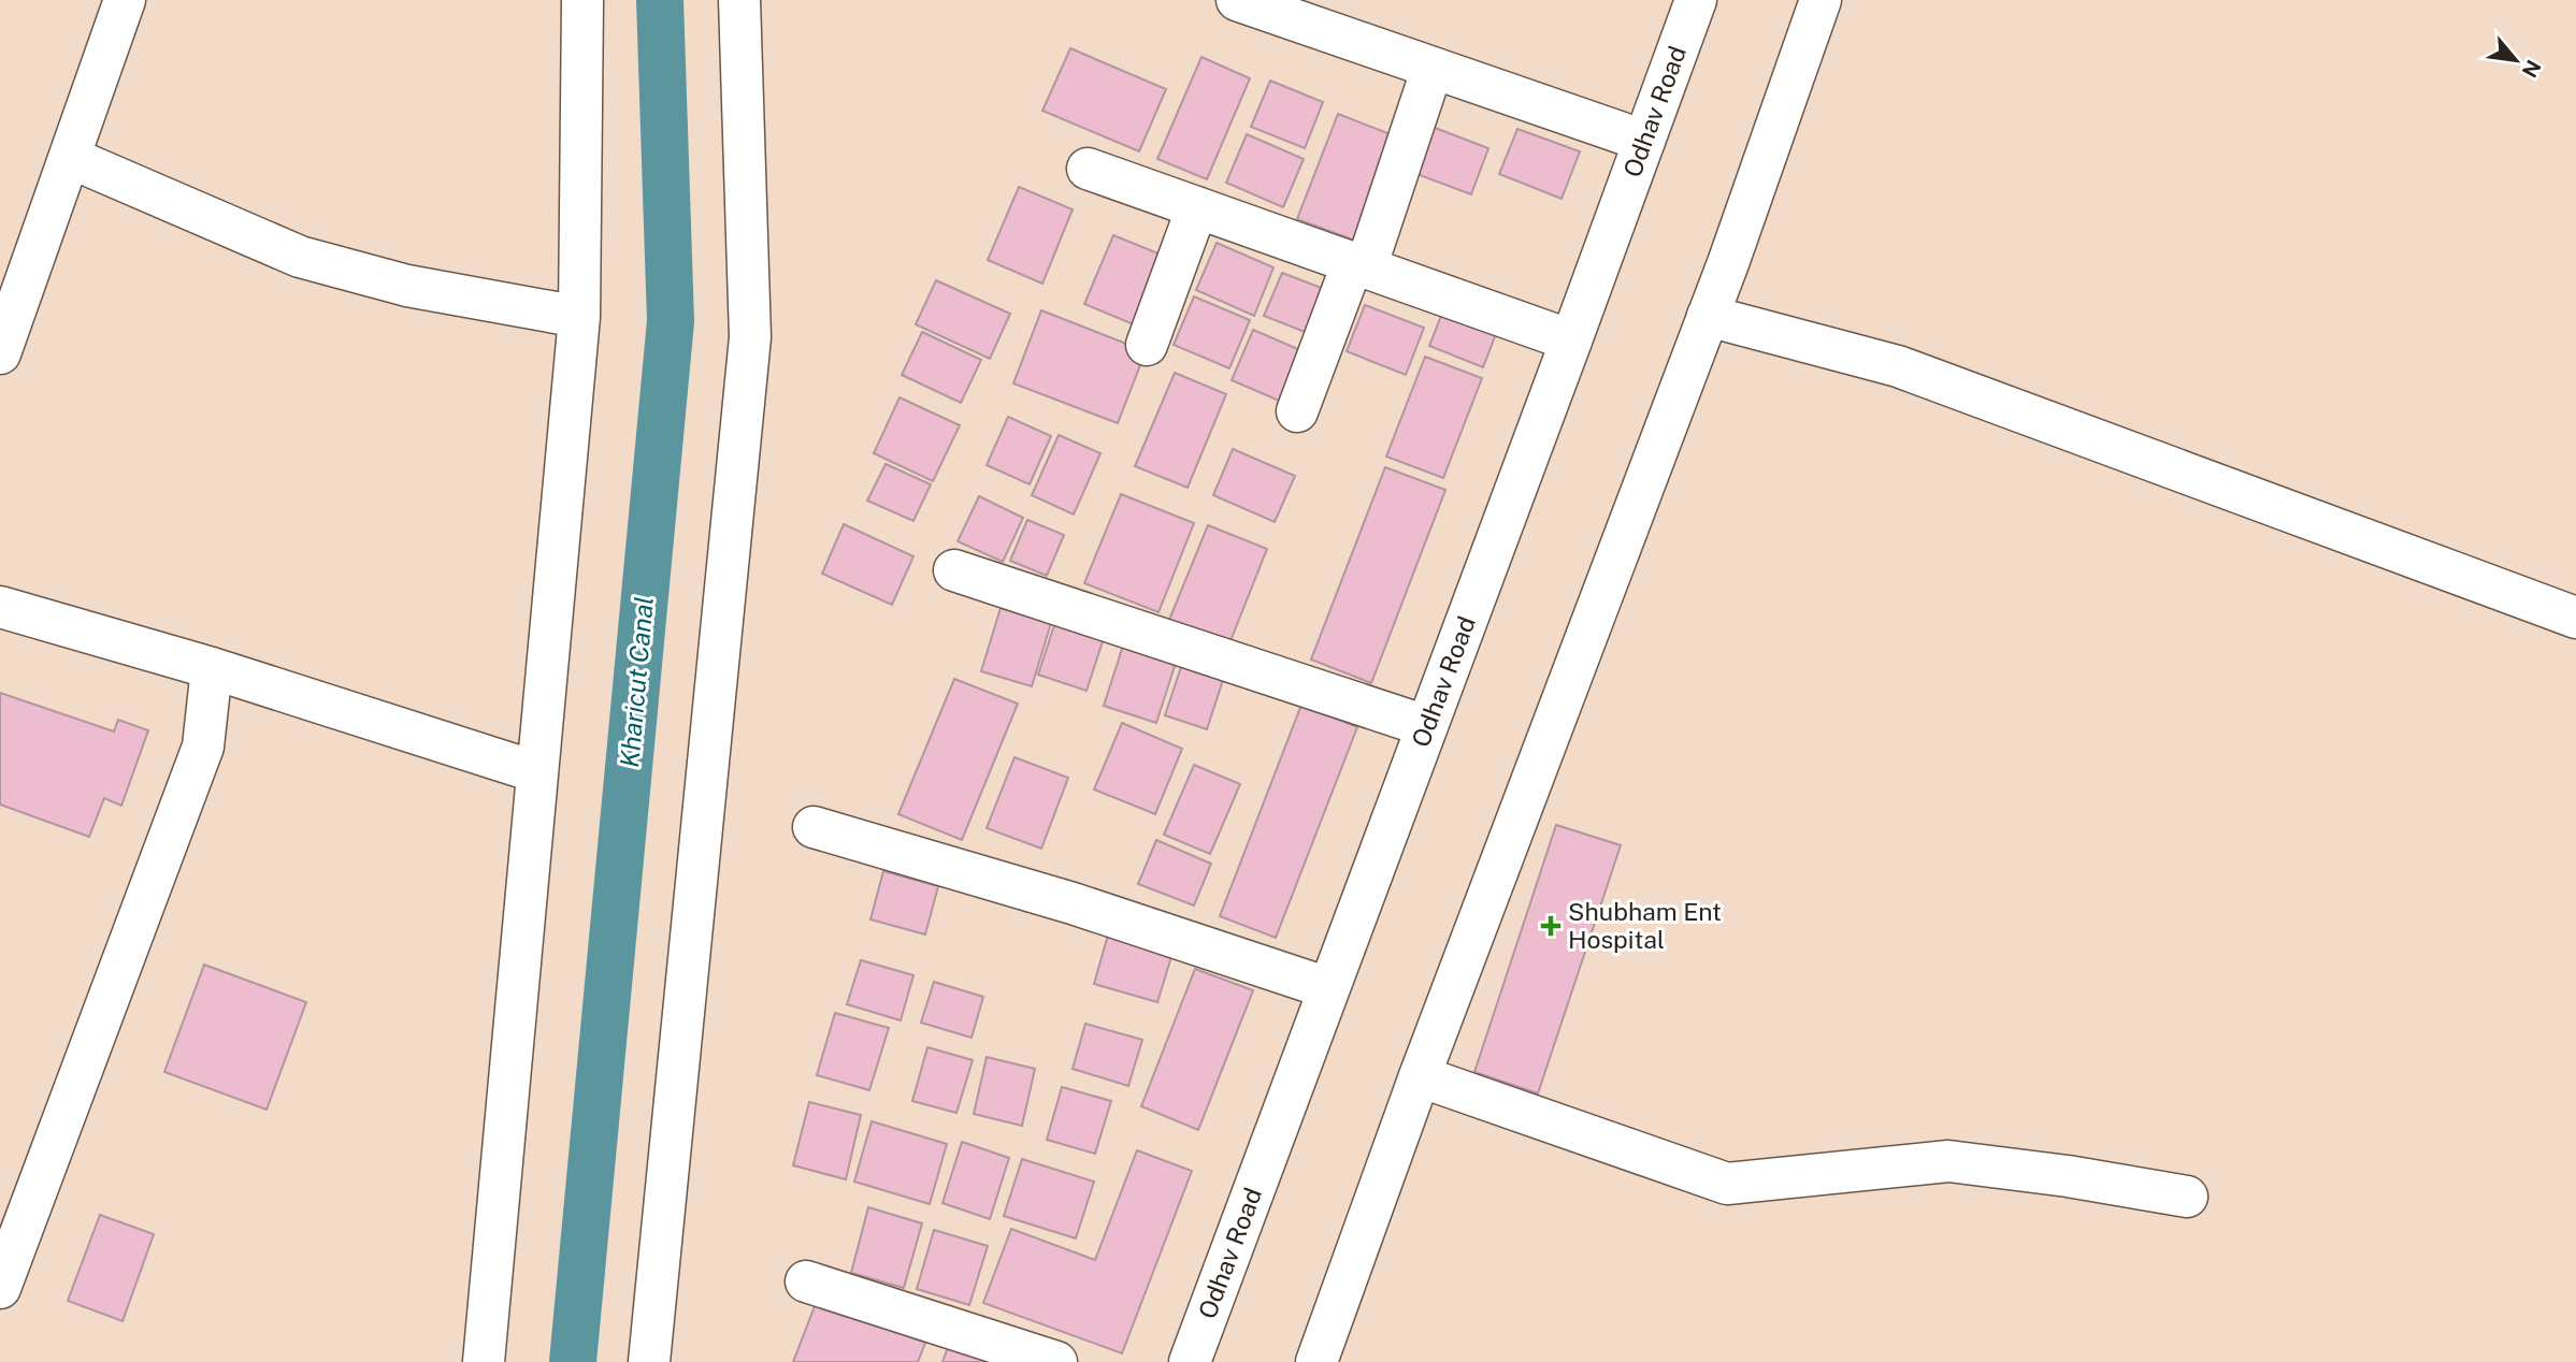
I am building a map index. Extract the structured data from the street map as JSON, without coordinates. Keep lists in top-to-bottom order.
{
  "streets": {
    "street": ["Odhav Road"]
  },
  "water": ["Kharicut Canal"],
  "places": {
    "health": ["Shubham Ent Hospital"]
  },
  "north": "bottom right"
}
